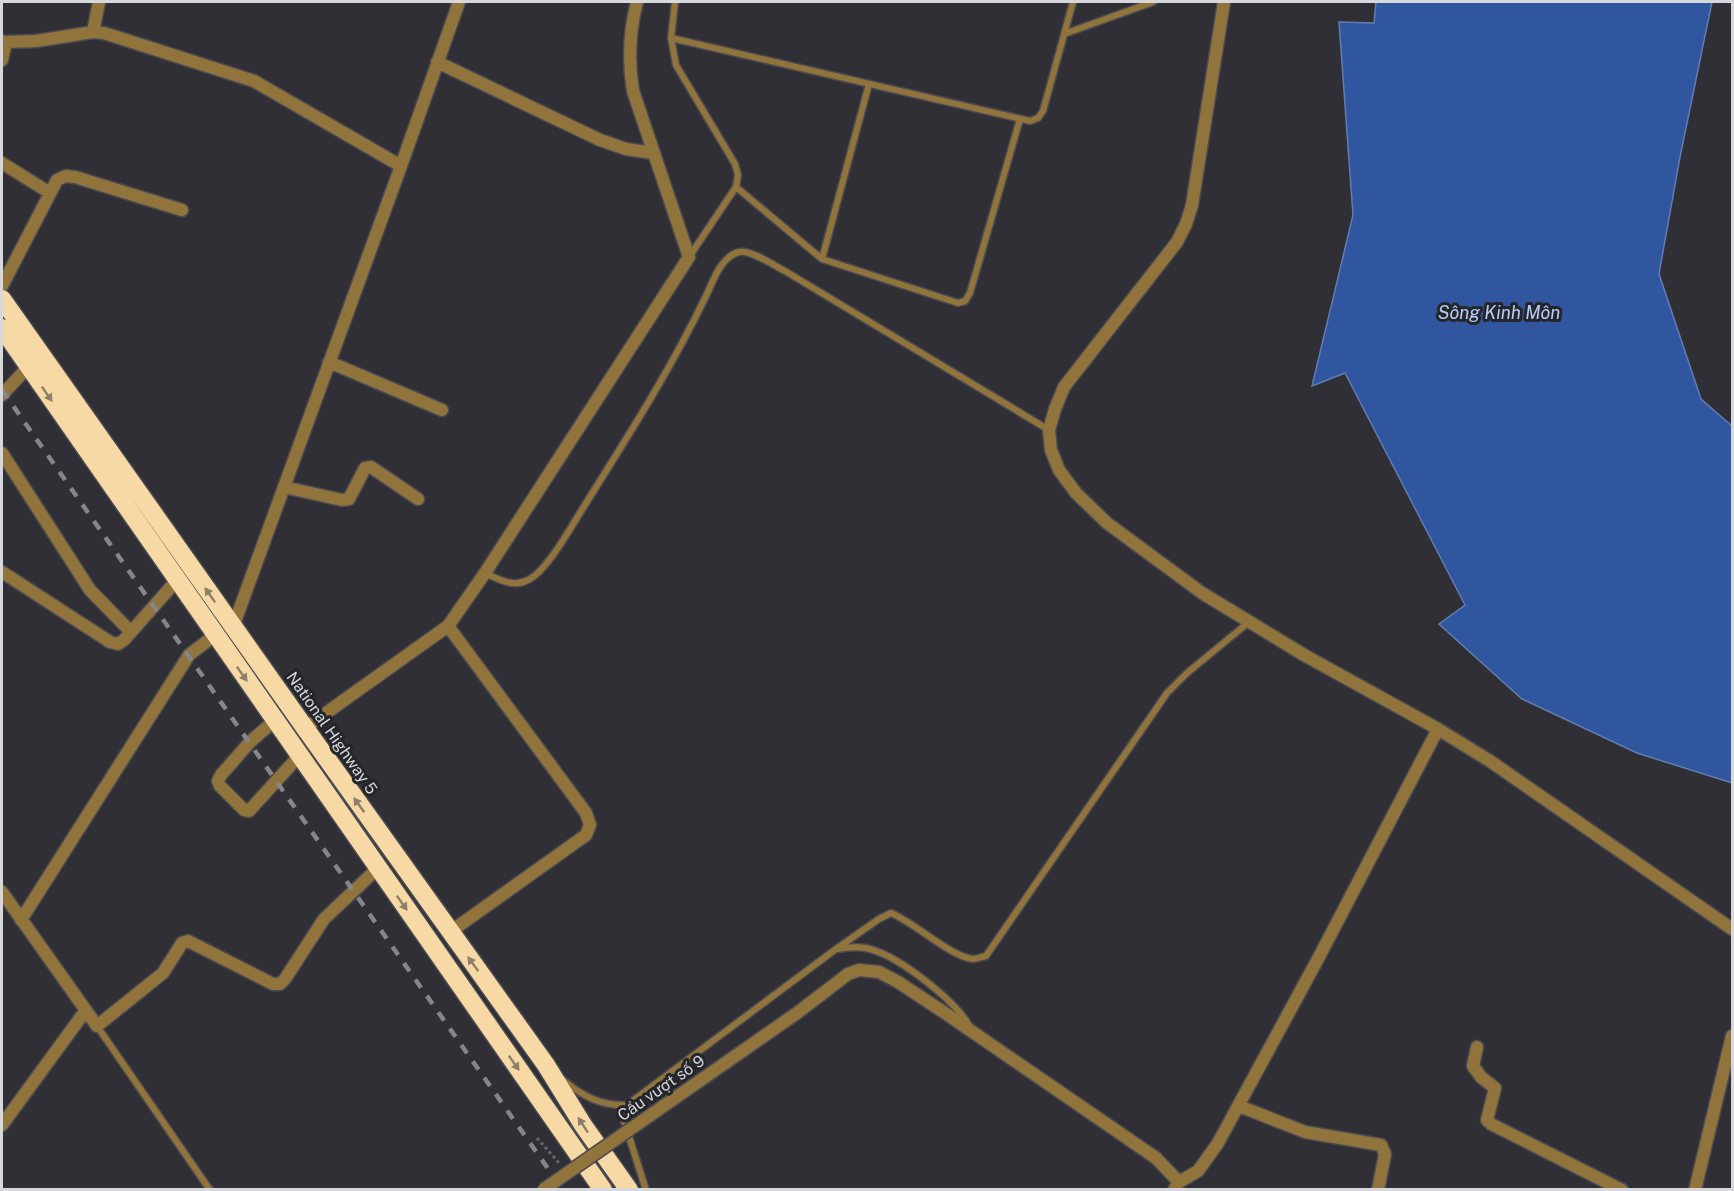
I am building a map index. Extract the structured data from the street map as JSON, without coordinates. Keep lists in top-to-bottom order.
{
  "streets": {
    "highway": ["National Highway 5"],
    "street": ["Cầu vượt số 9"]
  },
  "water": ["Sông Kinh Môn"]
}
